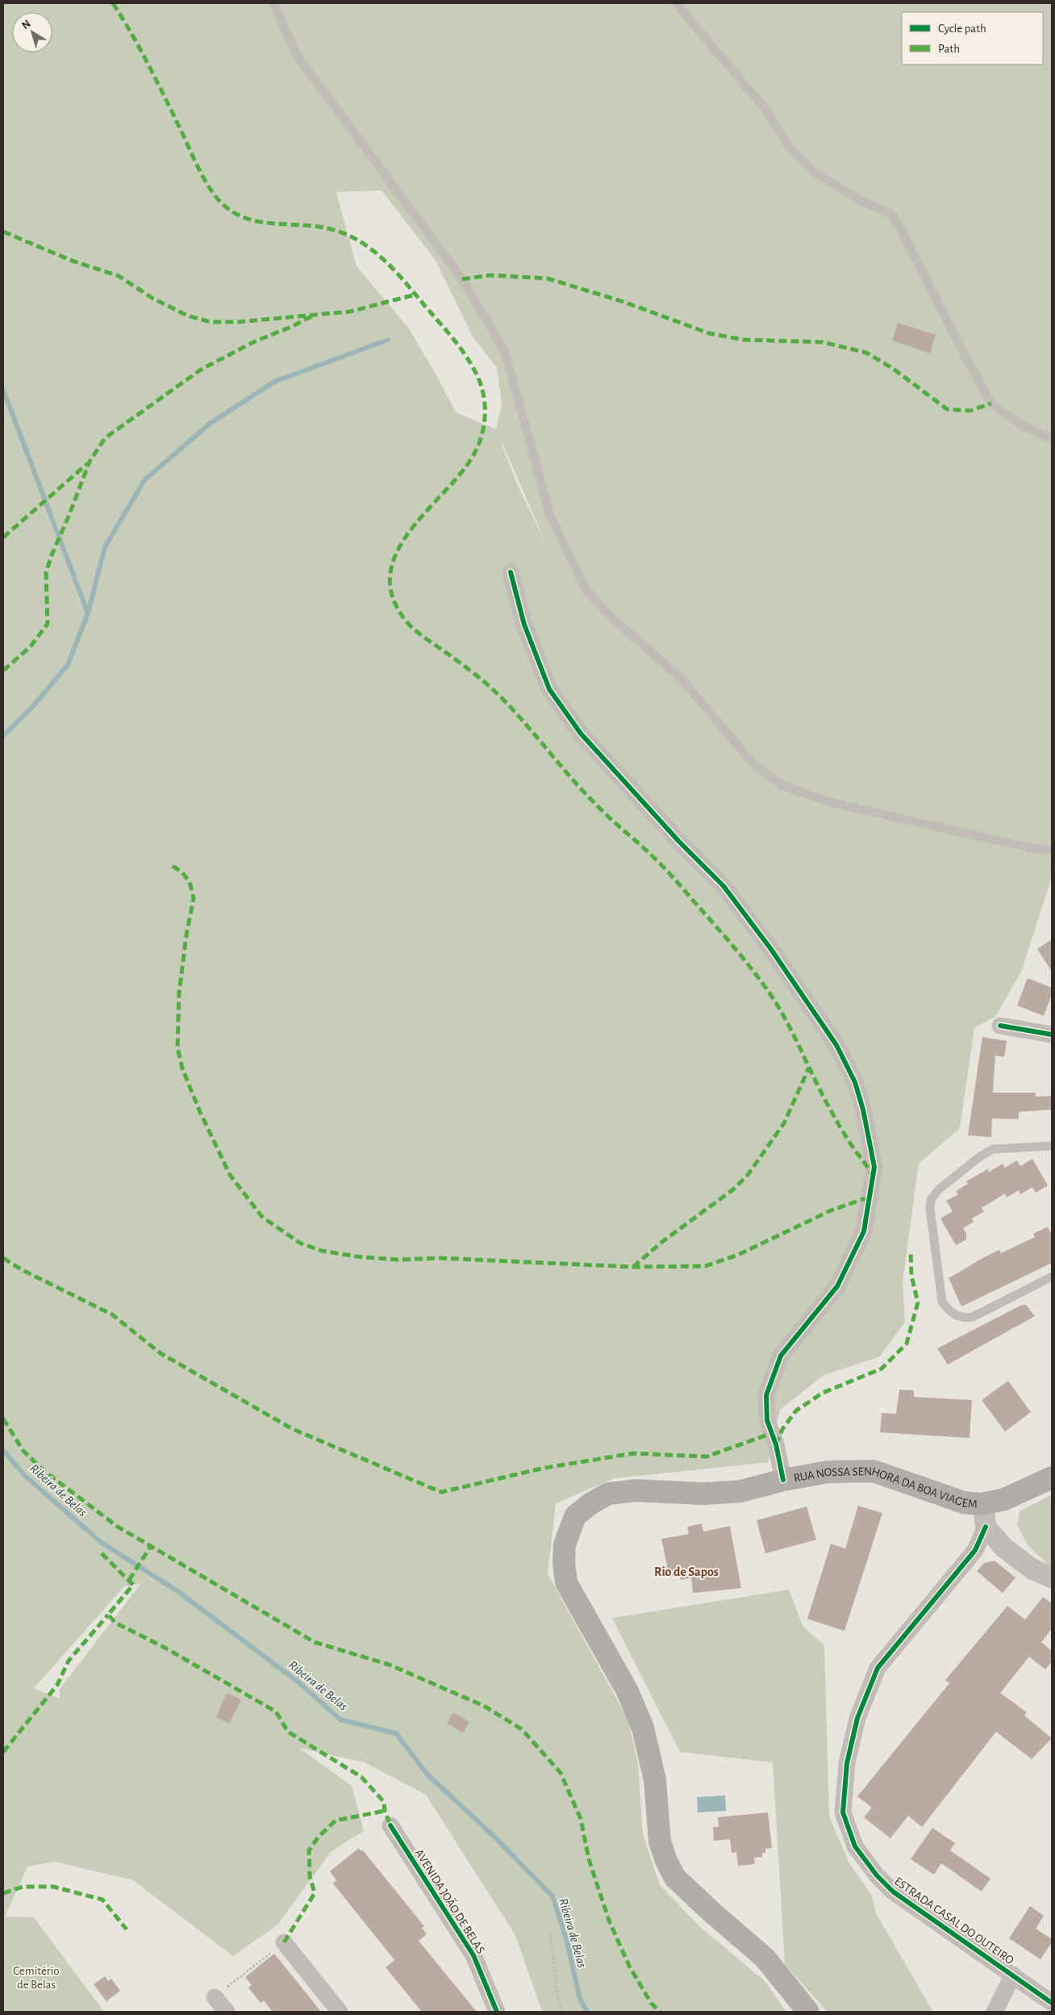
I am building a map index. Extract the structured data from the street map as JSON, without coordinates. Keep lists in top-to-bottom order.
{
  "streets": {
    "main road": ["RUA NOSSA SENHORA DA BOA VIAGEM"],
    "street": ["AVENIDA JOÃO DE BELAS", "ESTRADA CASAL DO OUTEIRO"]
  },
  "districts": ["Rio de Sapos"],
  "water": ["Ribeira de Belas"],
  "parks": ["Cemitério de Belas"],
  "legend": ["Cycle path", "Path"],
  "north": "top left"
}
